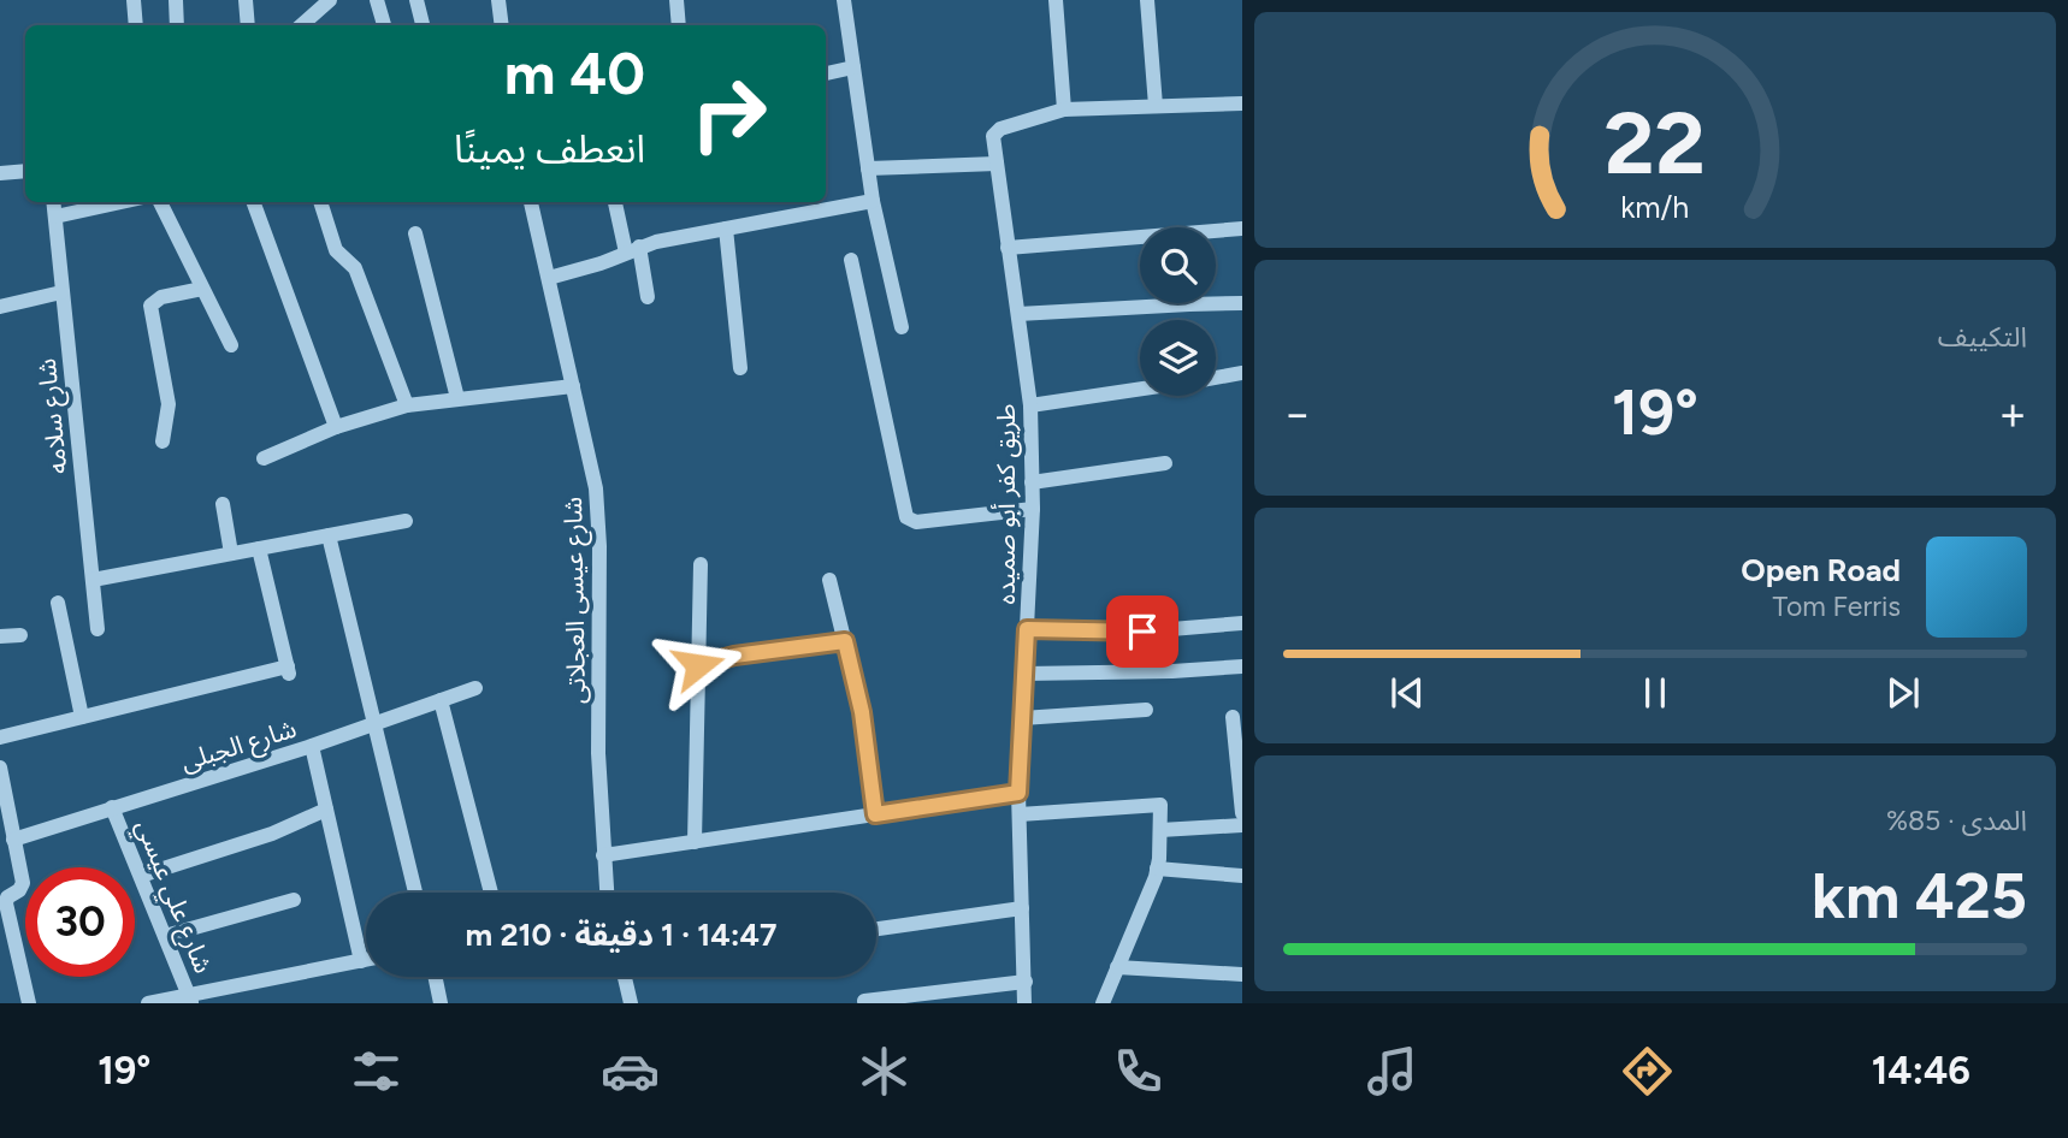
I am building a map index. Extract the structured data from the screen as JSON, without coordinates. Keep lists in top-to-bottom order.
{
  "streets": {
    "street": [
      "شارع سلامه",
      "طريق كفر أبو صميده",
      "شارع عيسى العجلاتى",
      "شارع الجبلى",
      "شارع علي عيسي"
    ]
  },
  "crossings": [
    ["شارع الجبلى", "شارع علي عيسي"]
  ],
  "page": {
    "turn": ["40 m", "انعطف يمينًا"],
    "tile": [
      "التكييف",
      ["المدى · 85%", "425 km"]
    ],
    "heat": ["−", "19°", "+"],
    "song": ["Open Road", "Tom Ferris"],
    "limit": "30",
    "trip": "14:47 · 1 دقيقة · 210 m",
    "tabs": ["14:46", "19°"],
    "gauge": ["22", "km/h"]
  }
}
